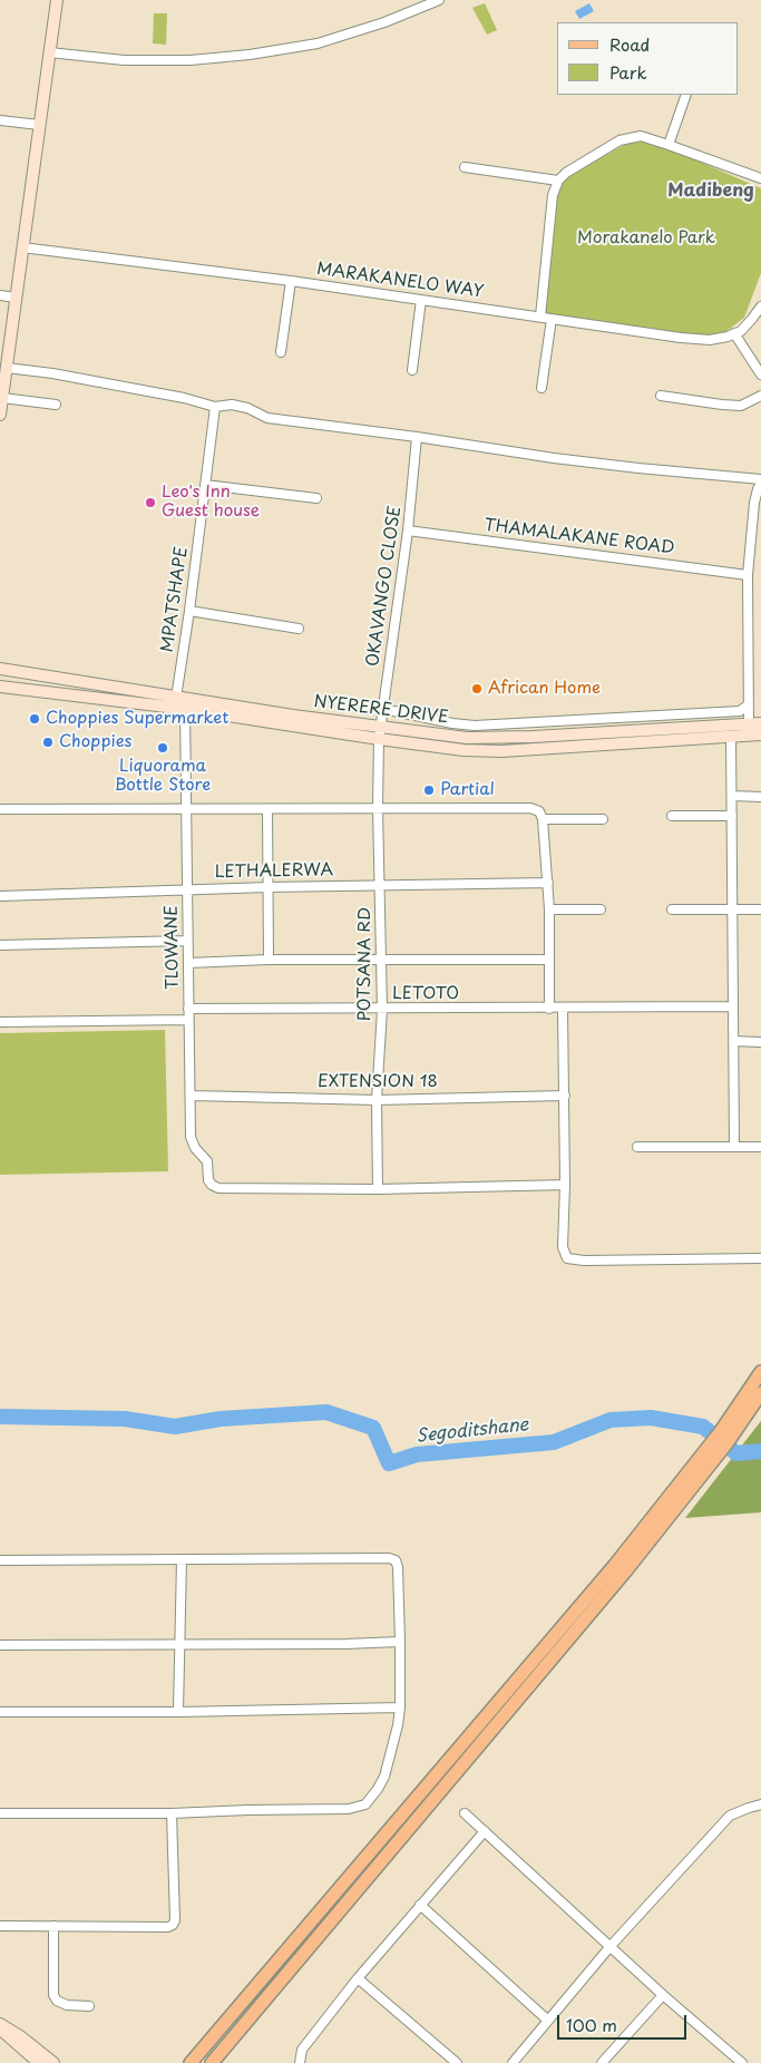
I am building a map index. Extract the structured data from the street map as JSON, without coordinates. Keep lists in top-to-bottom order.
{
  "streets": {
    "main road": ["NYERERE DRIVE"],
    "street": [
      "MARAKANELO WAY",
      "THAMALAKANE ROAD",
      "OKAVANGO CLOSE",
      "MPATSHAPE",
      "LETHALERWA",
      "TLOWANE",
      "POTSANA RD",
      "LETOTO",
      "EXTENSION 18"
    ]
  },
  "crossings": [
    ["THAMALAKANE ROAD", "OKAVANGO CLOSE"],
    ["OKAVANGO CLOSE", "NYERERE DRIVE"],
    ["OKAVANGO CLOSE", "POTSANA RD"],
    ["MPATSHAPE", "NYERERE DRIVE"],
    ["NYERERE DRIVE", "TLOWANE"],
    ["NYERERE DRIVE", "POTSANA RD"],
    ["LETHALERWA", "TLOWANE"],
    ["LETHALERWA", "POTSANA RD"],
    ["TLOWANE", "POTSANA RD"],
    ["TLOWANE", "LETOTO"],
    ["TLOWANE", "EXTENSION 18"],
    ["POTSANA RD", "LETOTO"],
    ["POTSANA RD", "EXTENSION 18"]
  ],
  "districts": ["Madibeng"],
  "water": ["Segoditshane"],
  "parks": ["Morakanelo Park"],
  "places": [
    "Leo's Inn Guest house",
    "African Home",
    "Choppies Supermarket",
    "Choppies",
    "Liquorama Bottle Store",
    "Partial"
  ],
  "legend": ["Road", "Park"],
  "scale_bar": "100 m"
}
